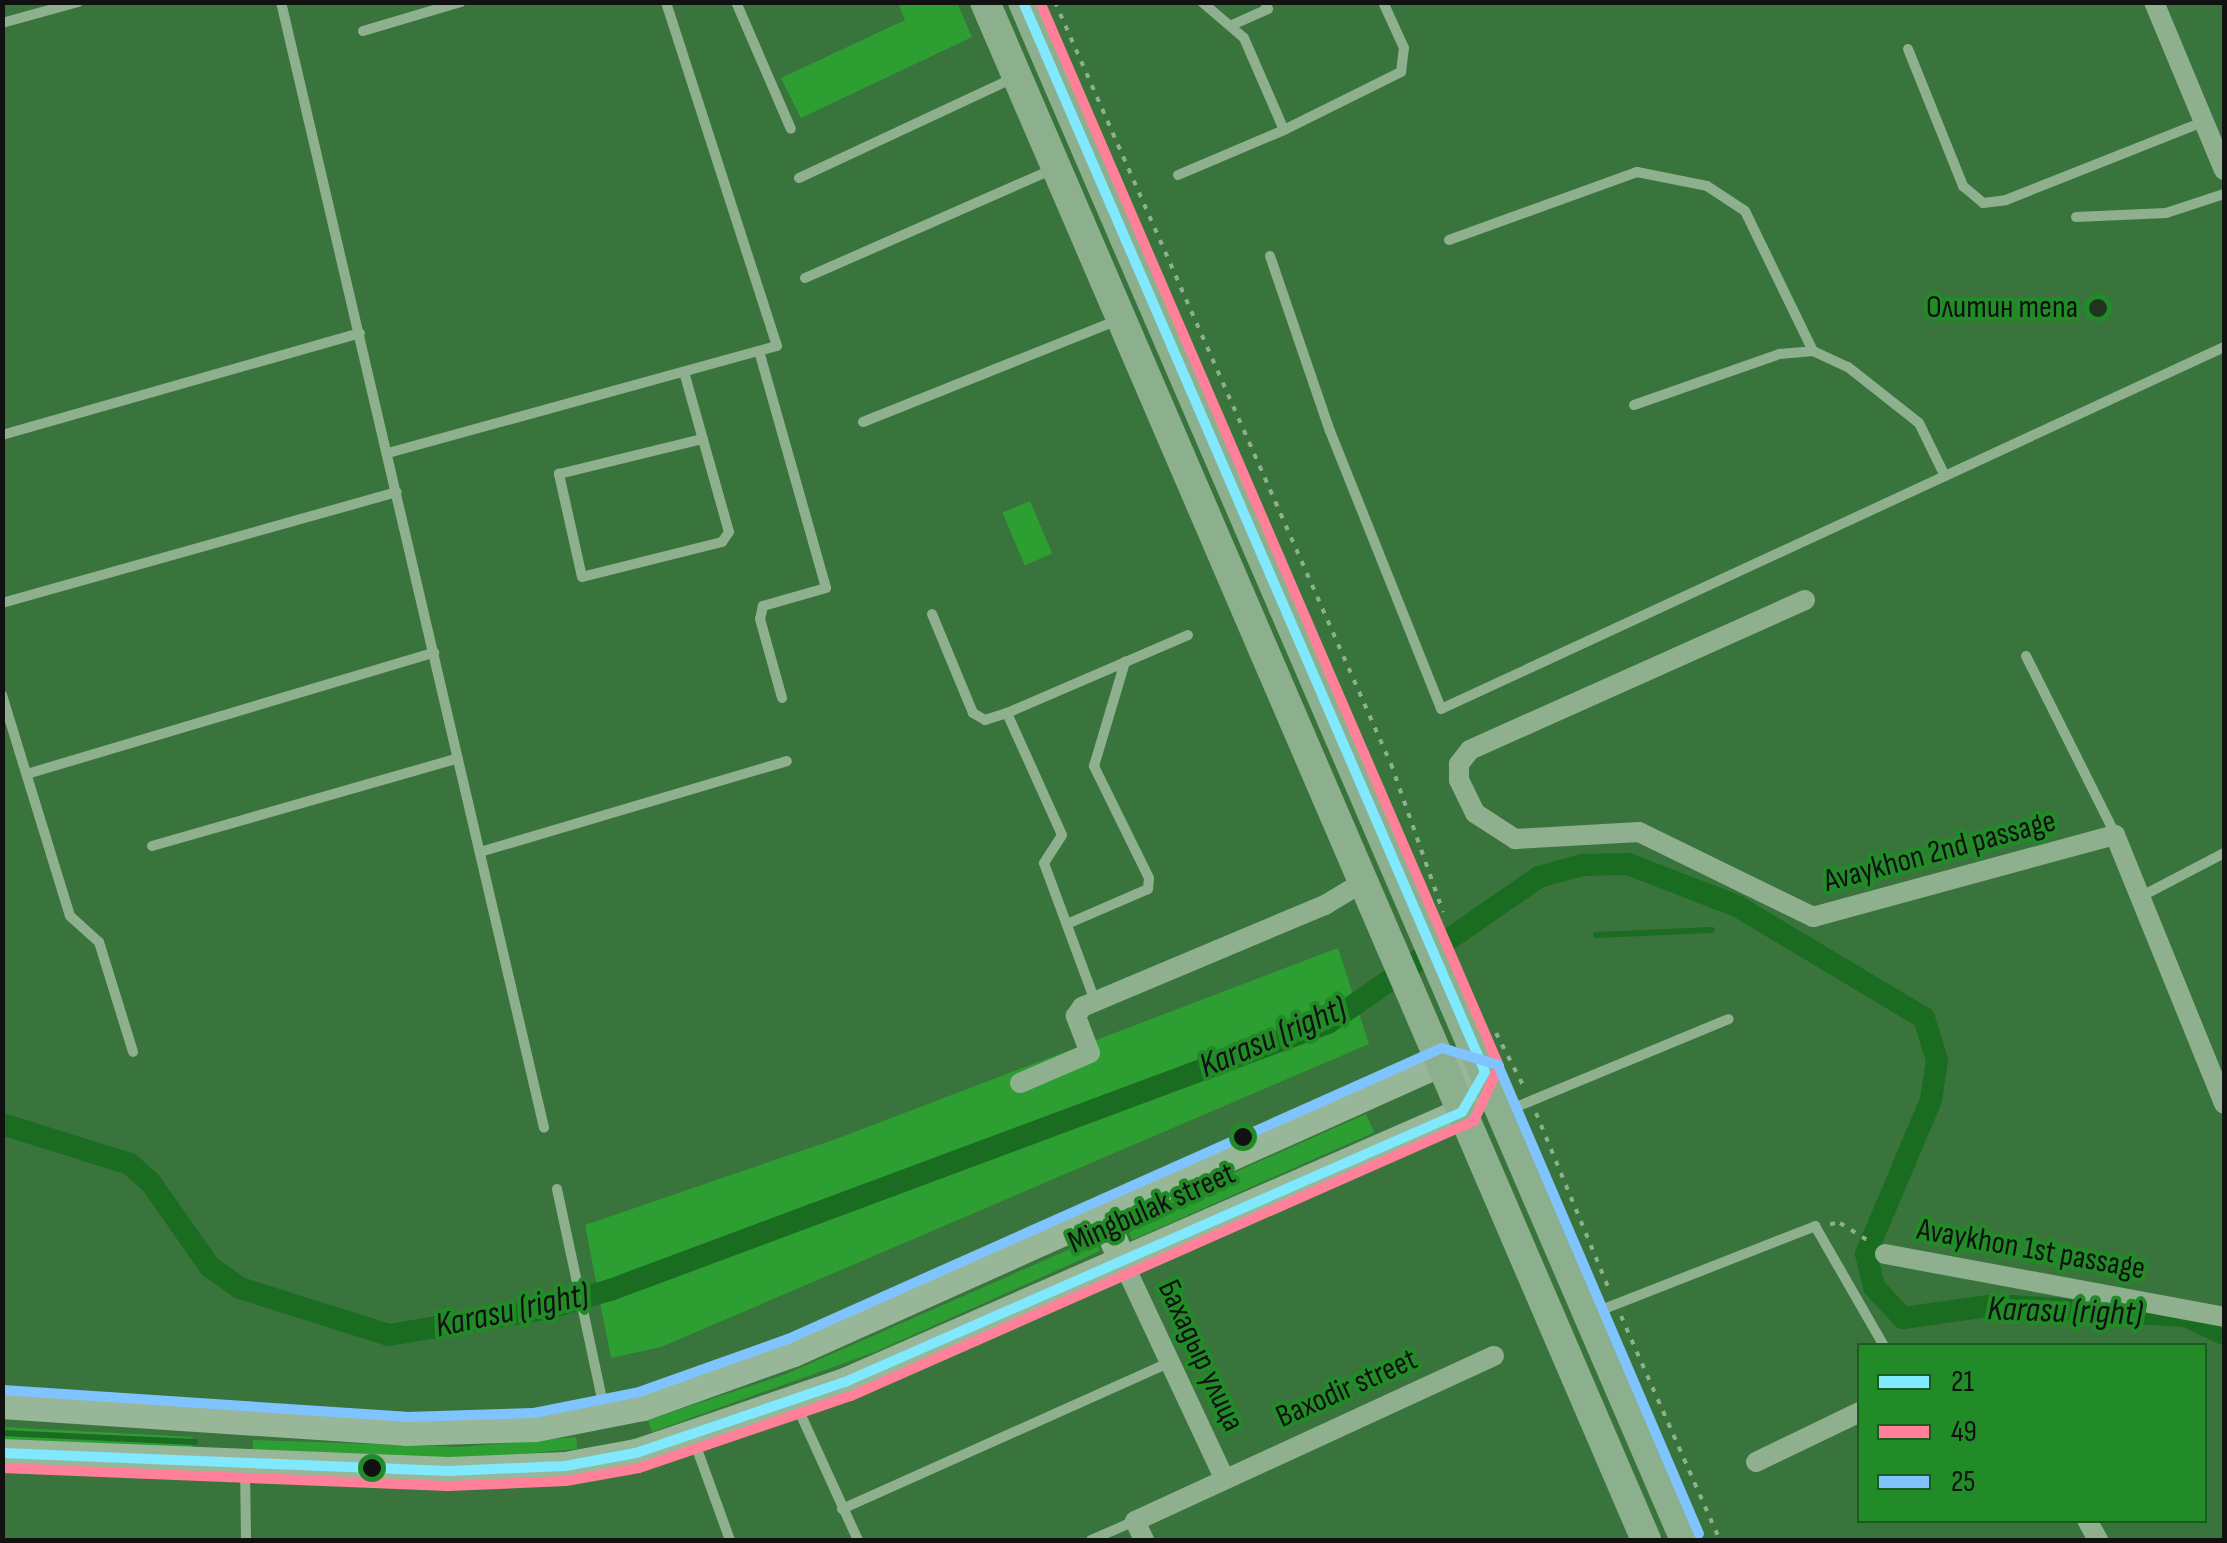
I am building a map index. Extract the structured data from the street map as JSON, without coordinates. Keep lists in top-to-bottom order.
{
  "streets": {
    "main road": ["Mingbulak street"],
    "street": [
      "Avaykhon 2nd passage",
      "Avaykhon 1st passage",
      "Бахадыр улица",
      "Baxodir street"
    ]
  },
  "crossings": [
    ["Mingbulak street", "Бахадыр улица"],
    ["Бахадыр улица", "Baxodir street"]
  ],
  "water": ["Karasu (right)"],
  "places": ["Олитин тепа"],
  "lines": ["transit line 21", "transit line 49", "transit line 25"],
  "legend": ["21", "49", "25"]
}
